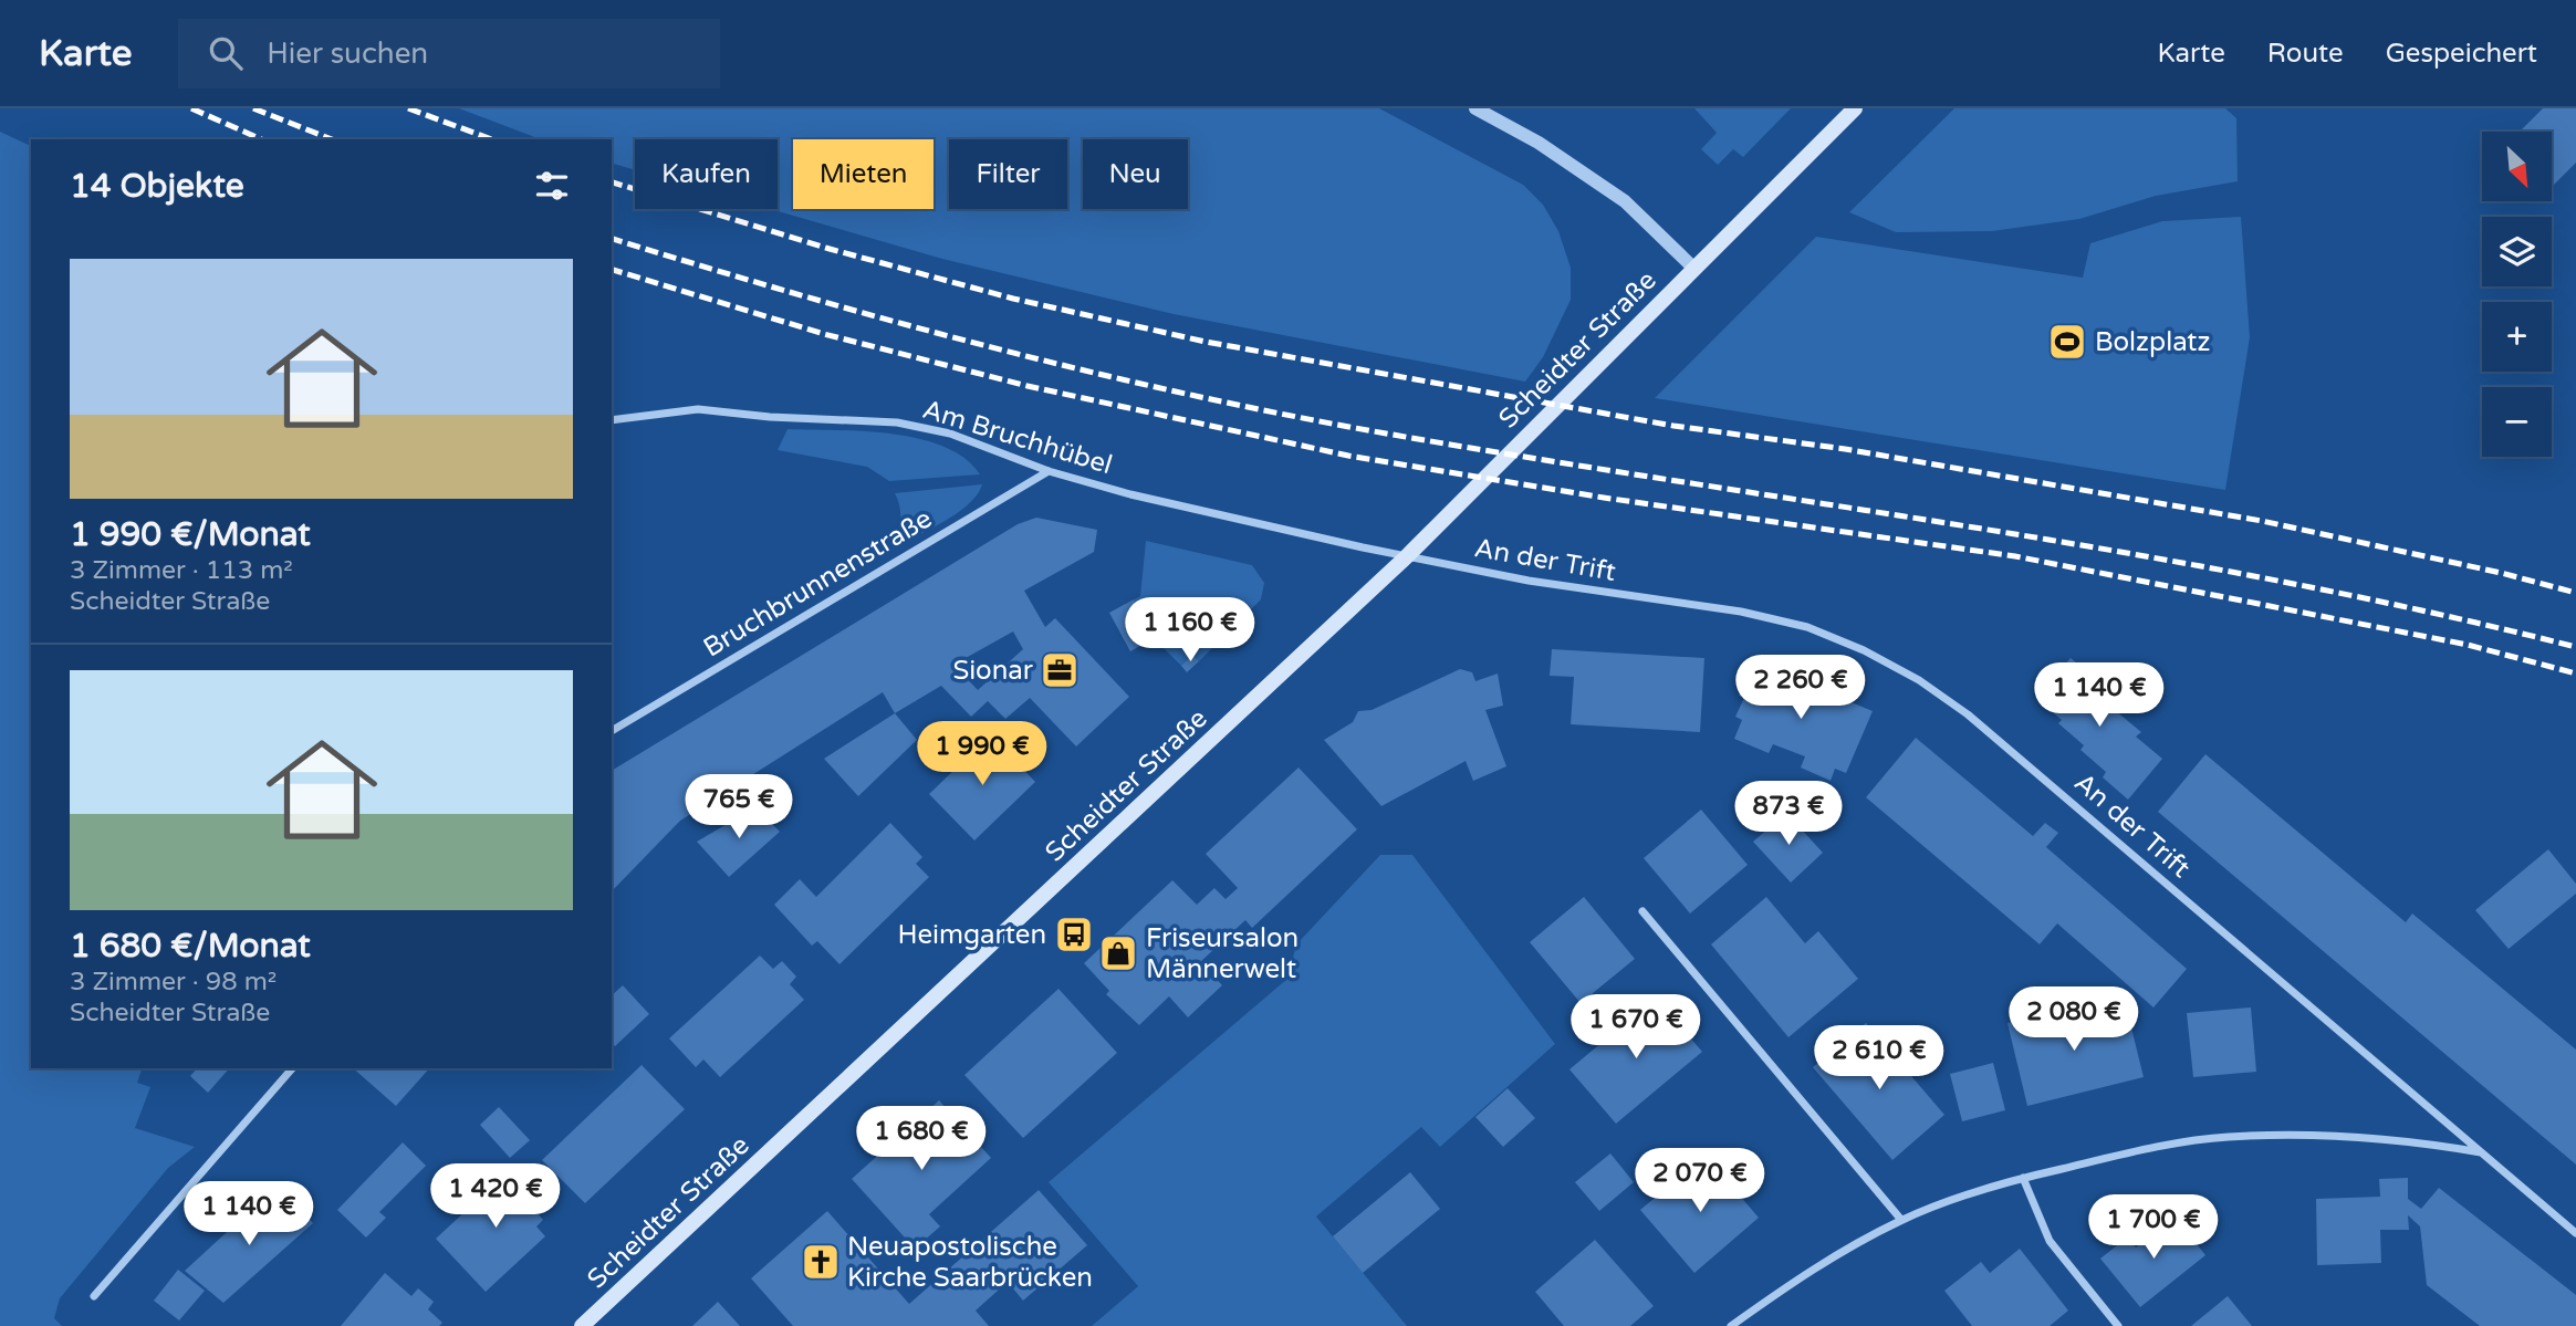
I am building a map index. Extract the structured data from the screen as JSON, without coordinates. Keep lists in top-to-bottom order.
{
  "streets": {
    "main road": ["Scheidter Straße"],
    "street": ["Am Bruchhübel", "An der Trift", "Bruchbrunnenstraße"]
  },
  "crossings": [
    ["Scheidter Straße", "Am Bruchhübel"],
    ["Scheidter Straße", "An der Trift"],
    ["Am Bruchhübel", "An der Trift"],
    ["Am Bruchhübel", "Bruchbrunnenstraße"]
  ],
  "places": {
    "sports": ["Bolzplatz"],
    "office": ["Sionar"],
    "bus stop": ["Heimgarten"],
    "shop": ["Friseursalon Männerwelt"],
    "church": ["Neuapostolische Kirche Saarbrücken"]
  },
  "north": "bottom right",
  "page": {
    "header": "Karte",
    "search": "Hier suchen",
    "nav": ["Karte", "Route", "Gespeichert"],
    "map_buttons": ["+", "−"],
    "chip": [
      "Kaufen",
      "Mieten",
      "Filter",
      "Neu"
    ],
    "heading": "14 Objekte",
    "list": [
      {
        "name": "1 990 €/Monat",
        "note": "3 Zimmer · 113 m² · Scheidter Straße"
      },
      {
        "name": "1 680 €/Monat",
        "note": "3 Zimmer · 98 m² · Scheidter Straße"
      }
    ],
    "price": [
      "1 160 €",
      "2 260 €",
      "1 140 €",
      "1 990 €",
      "765 €",
      "873 €",
      "2 080 €",
      "1 670 €",
      "2 610 €",
      "1 680 €",
      "2 070 €",
      "1 420 €",
      "1 140 €",
      "1 700 €"
    ]
  }
}
